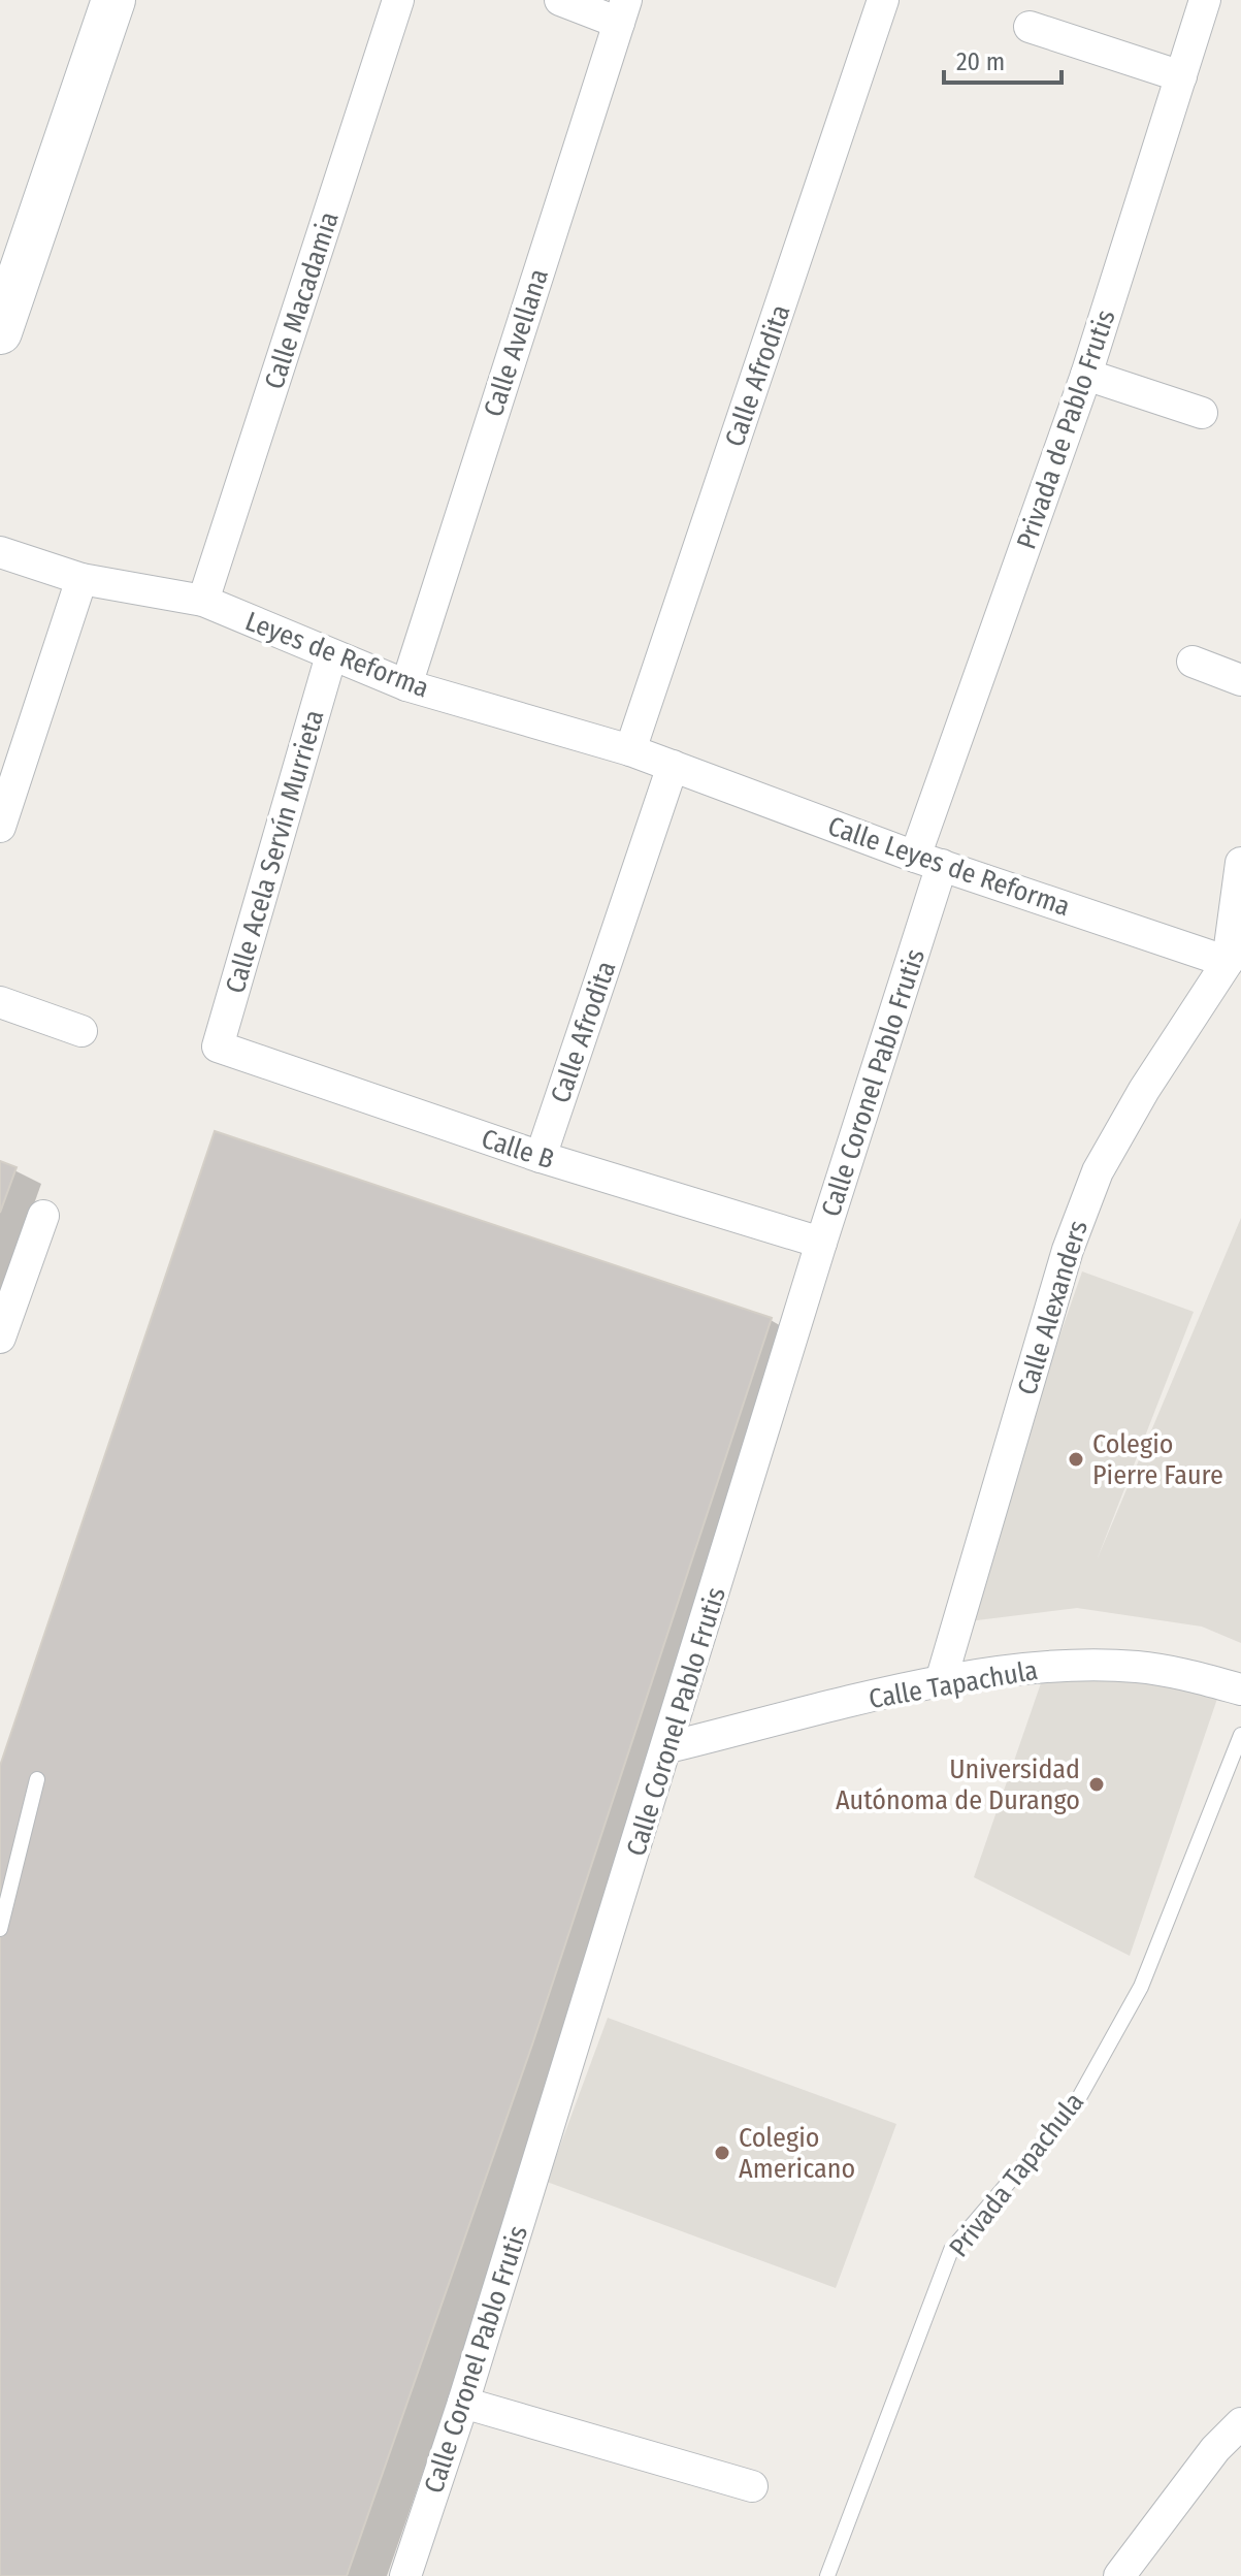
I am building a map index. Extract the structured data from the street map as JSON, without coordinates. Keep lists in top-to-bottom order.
{
  "streets": {
    "street": [
      "Calle Macadamia",
      "Calle Avellana",
      "Calle Afrodita",
      "Privada de Pablo Frutis",
      "Leyes de Reforma",
      "Calle Acela Servín Murrieta",
      "Calle Leyes de Reforma",
      "Calle Coronel Pablo Frutis",
      "Calle B",
      "Calle Alexanders",
      "Calle Tapachula"
    ],
    "lane": ["Privada Tapachula"]
  },
  "crossings": [
    ["Calle Macadamia", "Leyes de Reforma"],
    ["Calle Avellana", "Leyes de Reforma"],
    ["Calle Afrodita", "Leyes de Reforma"],
    ["Calle Afrodita", "Calle Leyes de Reforma"],
    ["Calle Afrodita", "Calle B"],
    ["Privada de Pablo Frutis", "Calle Leyes de Reforma"],
    ["Privada de Pablo Frutis", "Calle Coronel Pablo Frutis"],
    ["Leyes de Reforma", "Calle Acela Servín Murrieta"],
    ["Leyes de Reforma", "Calle Leyes de Reforma"],
    ["Calle Acela Servín Murrieta", "Calle B"],
    ["Calle Leyes de Reforma", "Calle Coronel Pablo Frutis"],
    ["Calle Leyes de Reforma", "Calle Alexanders"],
    ["Calle Coronel Pablo Frutis", "Calle B"],
    ["Calle Coronel Pablo Frutis", "Calle Tapachula"],
    ["Calle Alexanders", "Calle Tapachula"]
  ],
  "places": ["Colegio Pierre Faure", "Universidad Autónoma de Durango", "Colegio Americano"],
  "scale_bar": "20 m"
}
